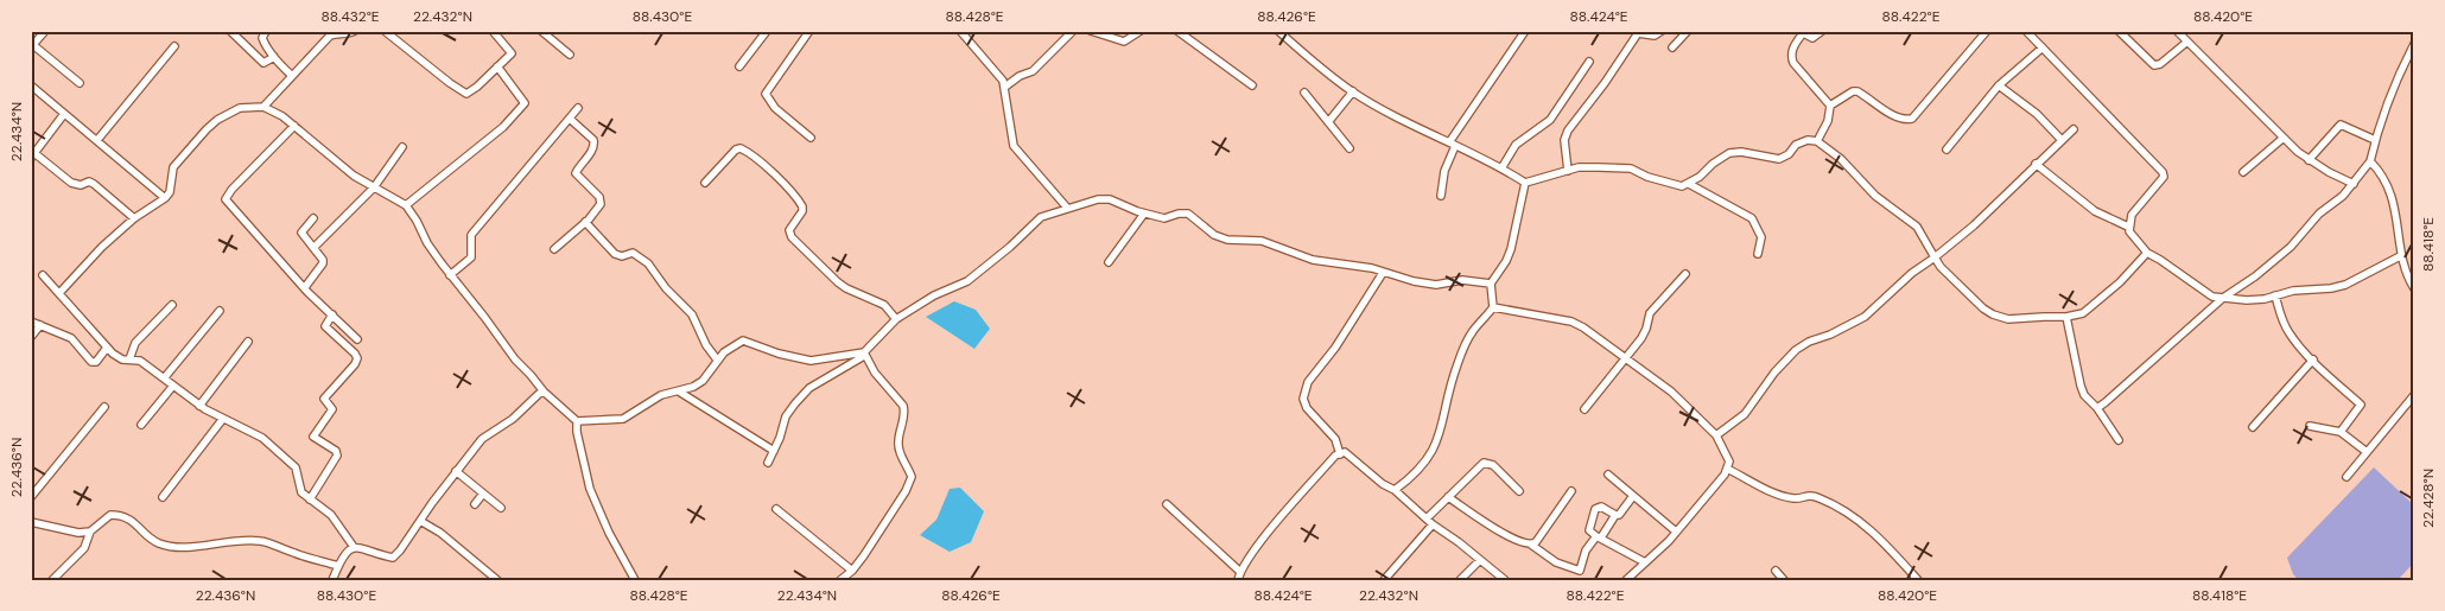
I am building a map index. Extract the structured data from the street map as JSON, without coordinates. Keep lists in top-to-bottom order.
{
  "coordinates": [
    "88.432°E",
    "22.432°N",
    "88.430°E",
    "88.428°E",
    "88.426°E",
    "88.424°E",
    "88.422°E",
    "88.420°E",
    "22.434°N",
    "88.418°E",
    "22.436°N",
    "22.428°N"
  ]
}
